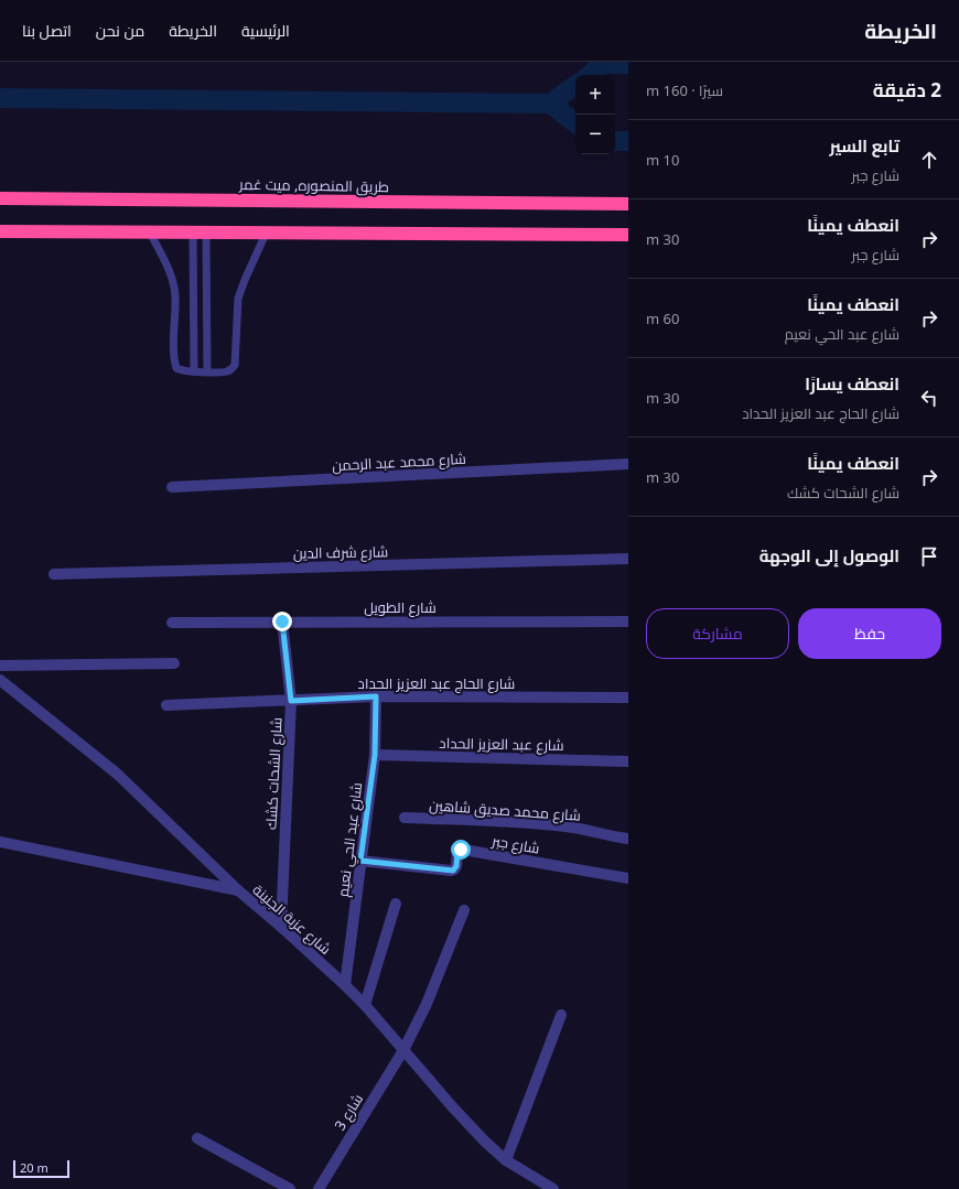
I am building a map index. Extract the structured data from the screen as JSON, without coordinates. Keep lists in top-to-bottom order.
{
  "streets": {
    "highway": ["طريق المنصوره, ميت غمر"],
    "street": [
      "شارع محمد عبد الرحمن",
      "شارع شرف الدين",
      "شارع الطويل",
      "شارع الحاج عبد العزيز الحداد",
      "شارع عبد العزيز الحداد",
      "شارع الشحات كشك",
      "شارع محمد صديق شاهين",
      "شارع عبد الحي نعيم",
      "شارع جبر",
      "شارع عزبة الجنينة",
      "شارع 3"
    ]
  },
  "crossings": [
    ["شارع الطويل", "شارع الشحات كشك"],
    ["شارع الحاج عبد العزيز الحداد", "شارع الشحات كشك"],
    ["شارع الحاج عبد العزيز الحداد", "شارع عبد الحي نعيم"],
    ["شارع عبد العزيز الحداد", "شارع عبد الحي نعيم"],
    ["شارع الشحات كشك", "شارع عزبة الجنينة"],
    ["شارع عبد الحي نعيم", "شارع جبر"],
    ["شارع عبد الحي نعيم", "شارع عزبة الجنينة"],
    ["شارع عزبة الجنينة", "شارع 3"]
  ],
  "scale_bar": "20 m",
  "page": {
    "header": "الخريطة",
    "nav": [
      "الرئيسية",
      "الخريطة",
      "من نحن",
      "اتصل بنا"
    ],
    "heading": ["2 دقيقة", "سيرًا · 160 m"],
    "map_buttons": ["+", "−"],
    "list": [
      ["تابع السير", "شارع جبر", "10 m"],
      ["انعطف يمينًا", "شارع جبر", "30 m"],
      ["انعطف يمينًا", "شارع عبد الحي نعيم", "60 m"],
      ["انعطف يسارًا", "شارع الحاج عبد العزيز الحداد", "30 m"],
      ["انعطف يمينًا", "شارع الشحات كشك", "30 m"],
      "الوصول إلى الوجهة"
    ],
    "buttons": ["حفظ", "مشاركة"],
    "scale": "20 m"
  }
}
